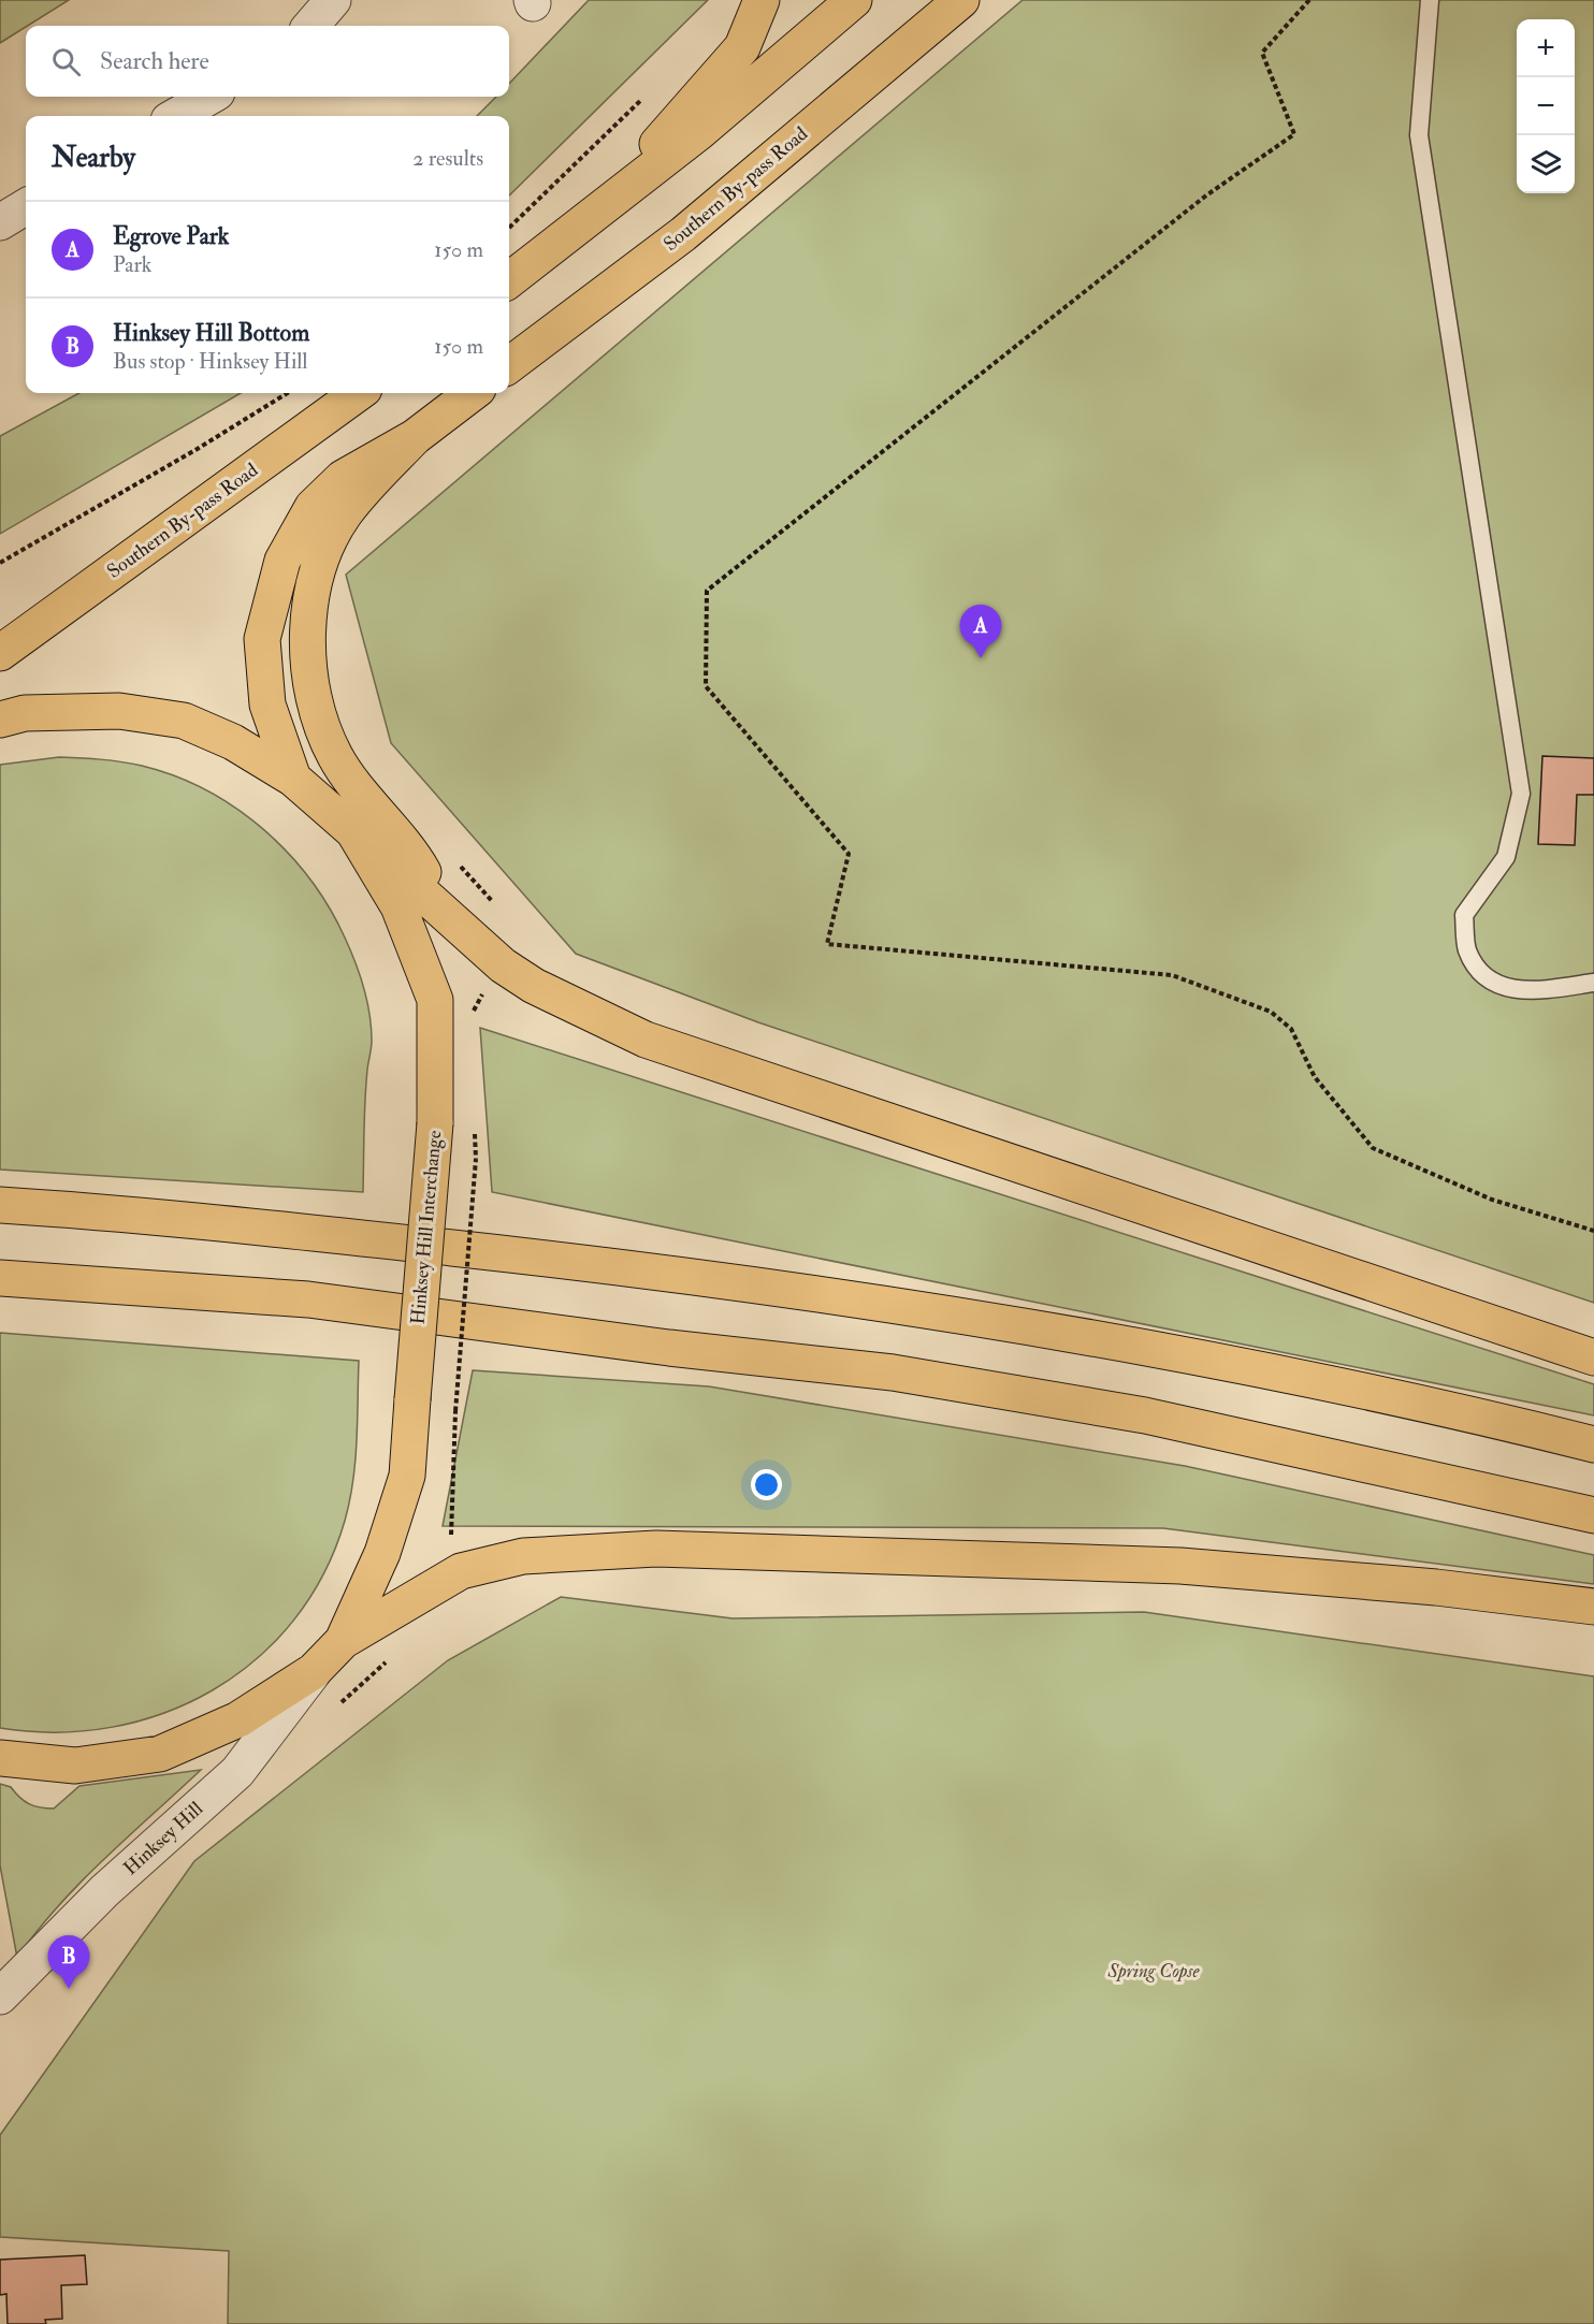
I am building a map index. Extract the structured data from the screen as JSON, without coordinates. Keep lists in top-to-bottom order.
{
  "streets": {
    "highway": ["Southern By-pass Road", "Hinksey Hill Interchange"],
    "street": ["Hinksey Hill"]
  },
  "crossings": [
    ["Hinksey Hill Interchange", "Hinksey Hill"]
  ],
  "parks": ["Spring Copse"],
  "page": {
    "map_buttons": ["+", "−"],
    "search": "Search here",
    "heading": ["Nearby", "2 results"],
    "list": [
      {
        "mark": "A",
        "name": "Egrove Park",
        "note": "Park",
        "value": "150 m"
      },
      {
        "mark": "B",
        "name": "Hinksey Hill Bottom",
        "note": "Bus stop · Hinksey Hill",
        "value": "150 m"
      }
    ],
    "pins": ["A", "B"]
  }
}
